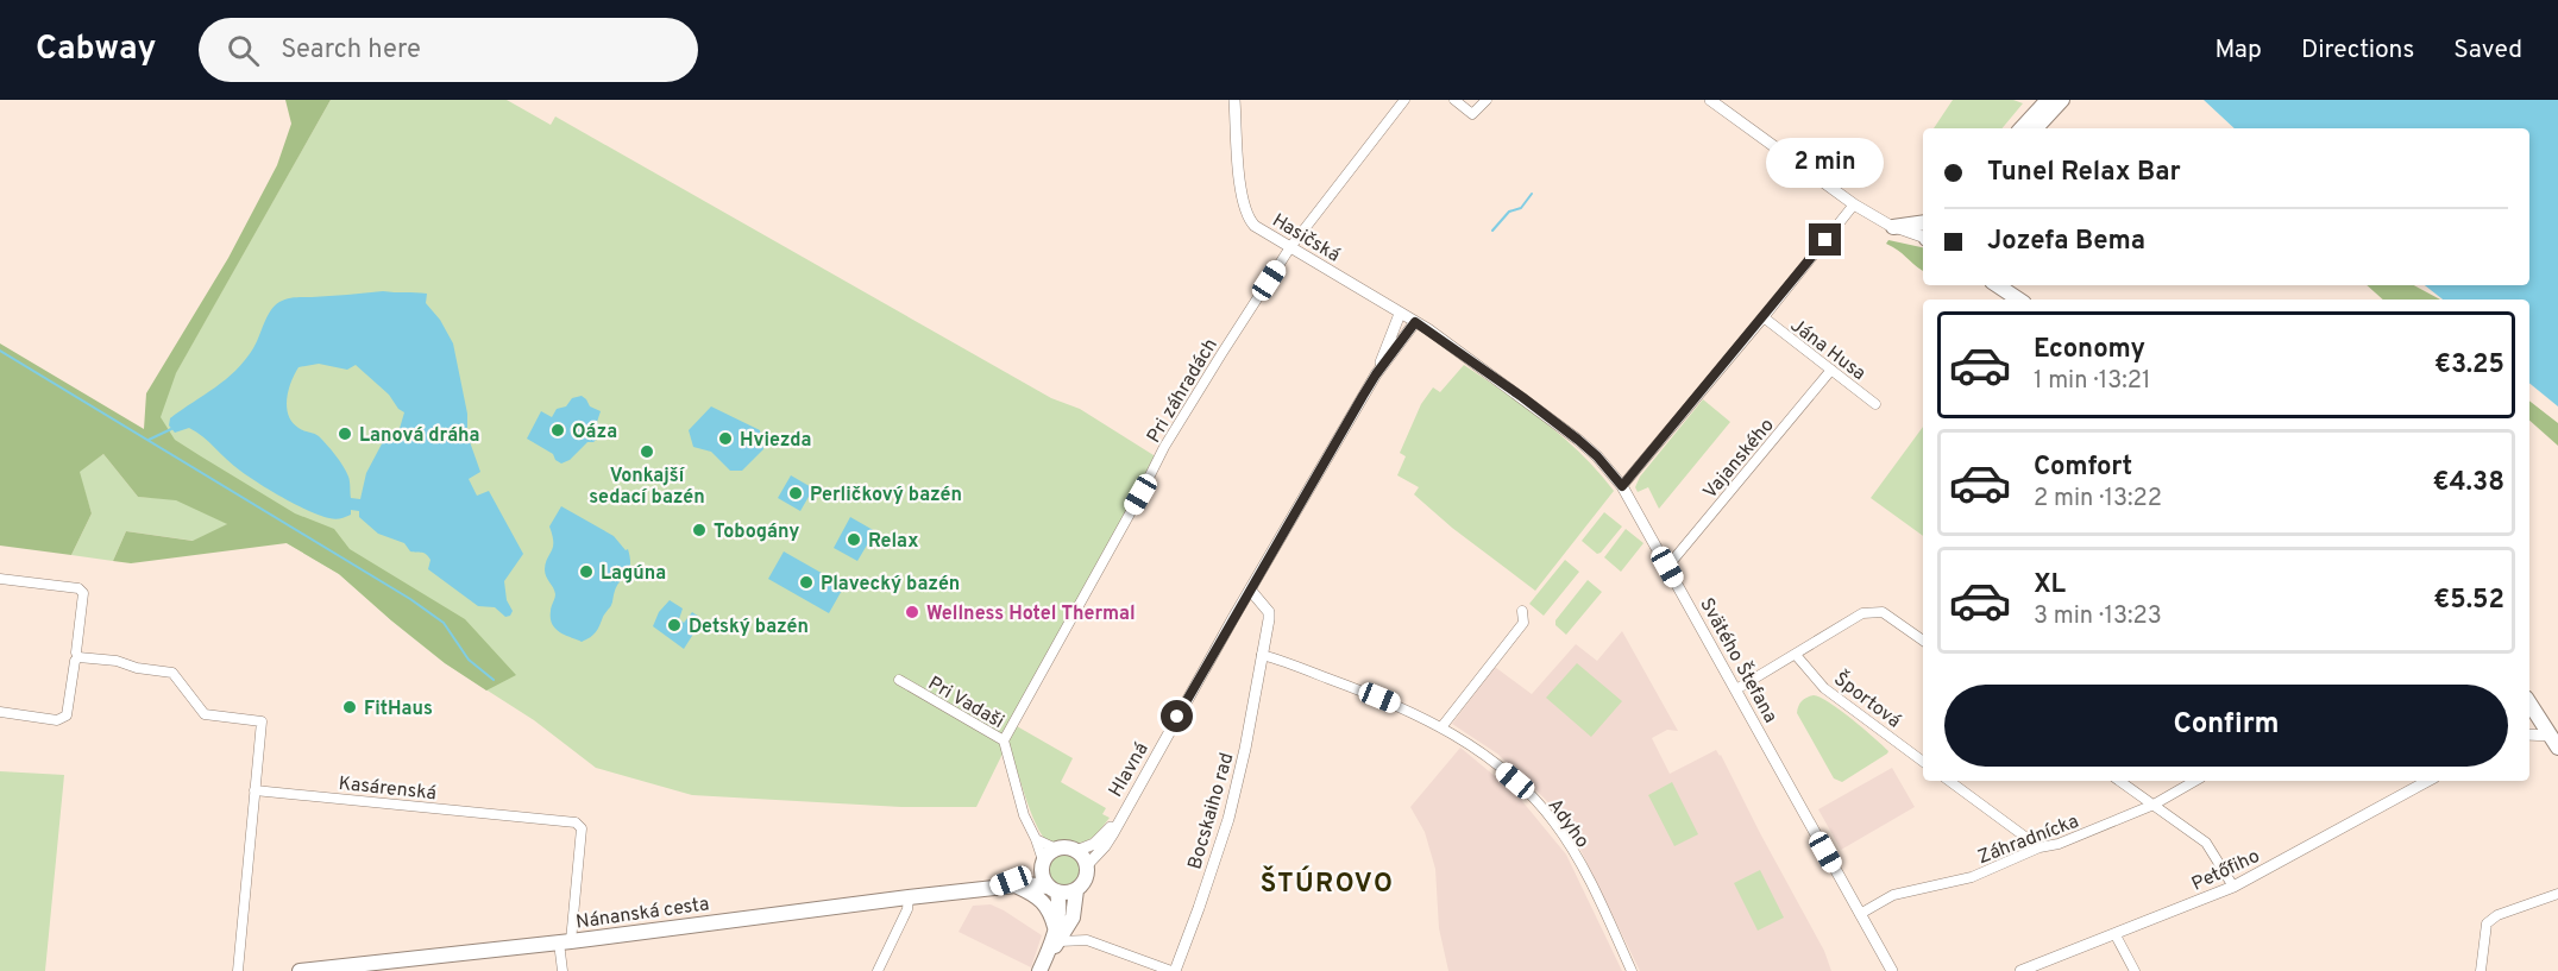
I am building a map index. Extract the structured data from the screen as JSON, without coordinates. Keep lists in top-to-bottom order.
{
  "streets": {
    "main road": ["Nánanská cesta"],
    "street": [
      "Hasičská",
      "Jána Husa",
      "Pri záhradách",
      "Vajanského",
      "Svätého Štefana",
      "Športová",
      "Pri Vadaši",
      "Hlavná",
      "Kasárenská",
      "Bocskaiho rad",
      "Adyho",
      "Záhradnícka",
      "Petőfiho"
    ]
  },
  "crossings": [
    ["Hasičská", "Pri záhradách"],
    ["Hasičská", "Svätého Štefana"],
    ["Hasičská", "Hlavná"],
    ["Jána Husa", "Vajanského"],
    ["Pri záhradách", "Pri Vadaši"],
    ["Vajanského", "Svätého Štefana"],
    ["Svätého Štefana", "Hlavná"],
    ["Svätého Štefana", "Záhradnícka"],
    ["Pri Vadaši", "Hlavná"],
    ["Kasárenská", "Nánanská cesta"],
    ["Bocskaiho rad", "Adyho"]
  ],
  "districts": ["ŠTÚROVO"],
  "places": [
    "Oáza",
    "Lanová dráha",
    "Hviezda",
    "Vonkajší sedací bazén",
    "Perličkový bazén",
    "Tobogány",
    "Relax",
    "Lagúna",
    "Plavecký bazén",
    "Wellness Hotel Thermal",
    "Detský bazén",
    "FitHaus"
  ],
  "page": {
    "header": "Cabway",
    "search": "Search here",
    "nav": ["Map", "Directions", "Saved"],
    "banner": ["Tunel Relax Bar", "Jozefa Bema"],
    "bubble": "2 min",
    "list": [
      {
        "name": "Economy",
        "note": "1 min · 13:21",
        "value": "€3.25"
      },
      {
        "name": "Comfort",
        "note": "2 min · 13:22",
        "value": "€4.38"
      },
      {
        "name": "XL",
        "note": "3 min · 13:23",
        "value": "€5.52"
      }
    ],
    "buttons": "Confirm"
  }
}
